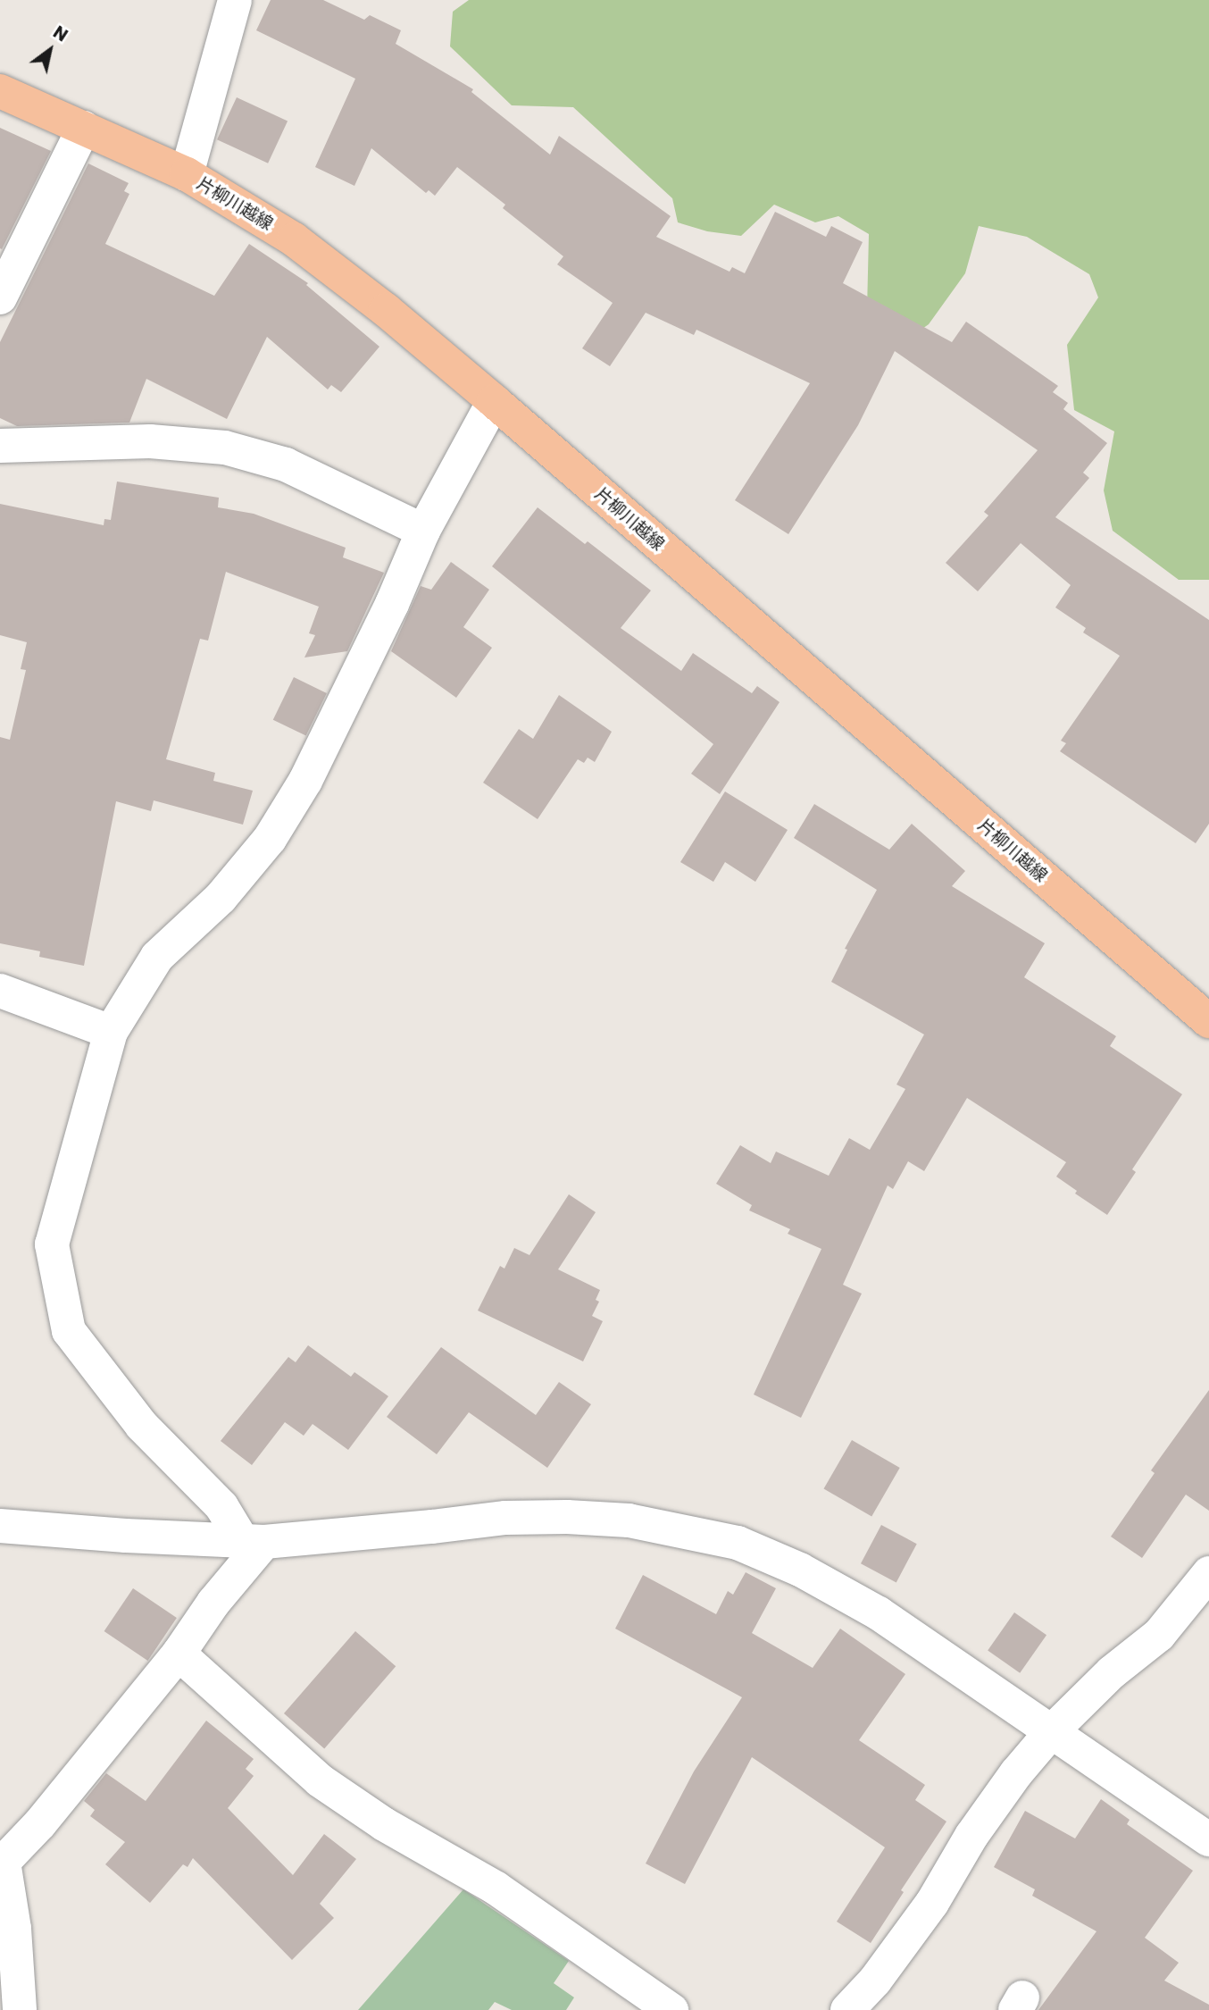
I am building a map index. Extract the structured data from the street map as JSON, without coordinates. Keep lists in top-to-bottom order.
{
  "streets": {
    "main road": ["片柳川越線"]
  },
  "north": "top right"
}
